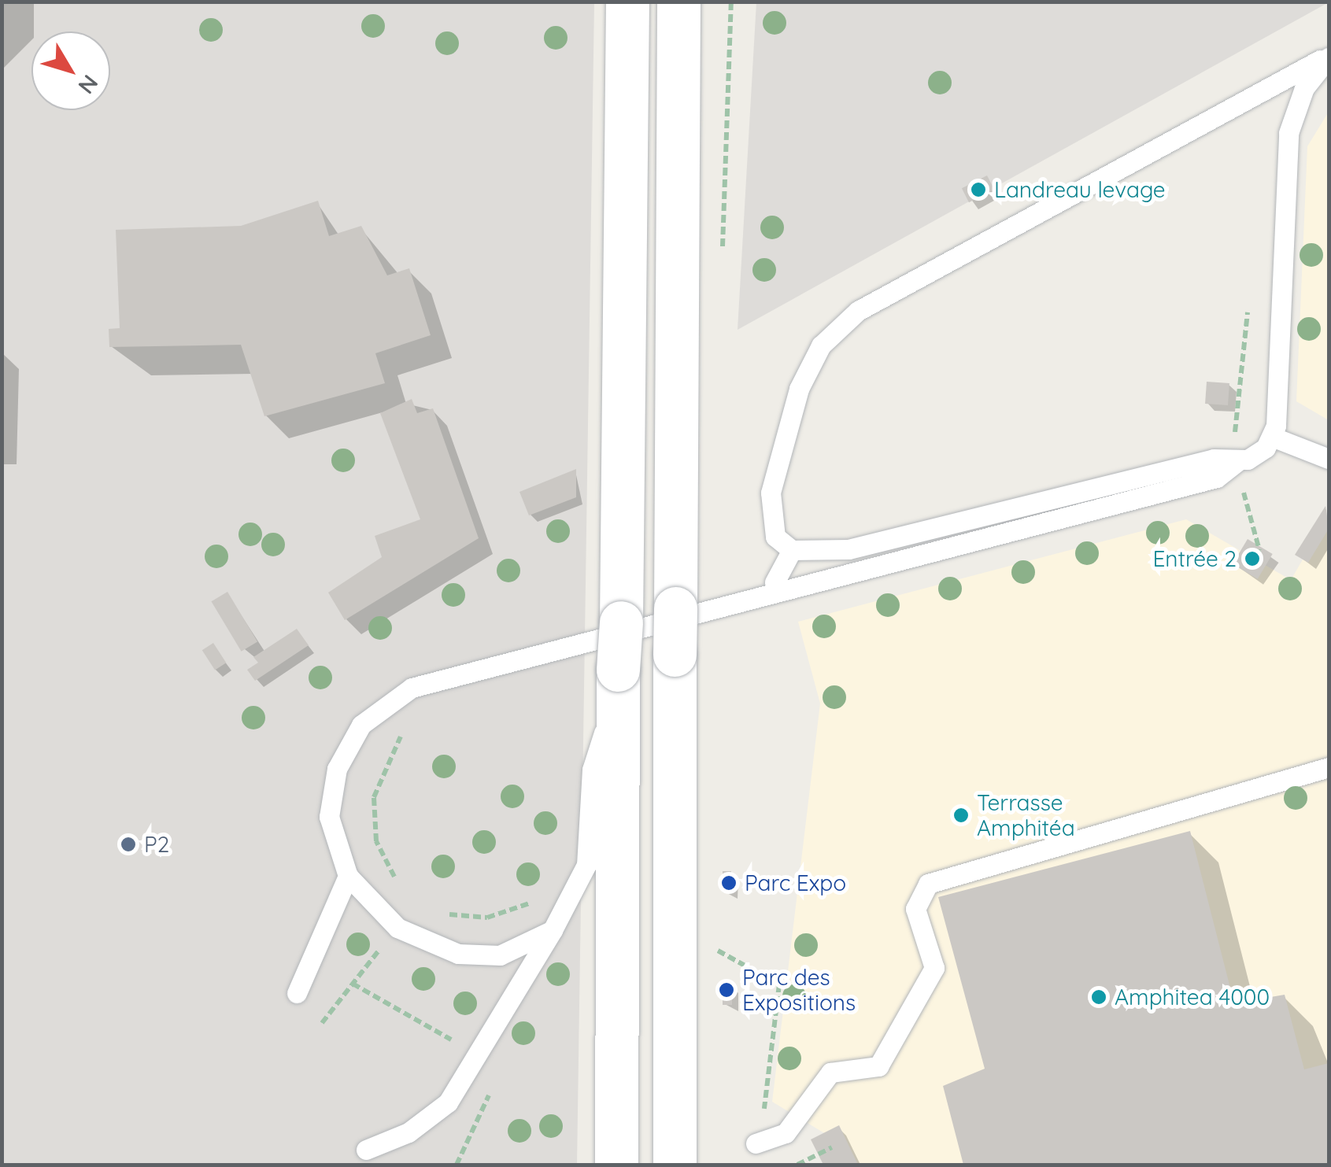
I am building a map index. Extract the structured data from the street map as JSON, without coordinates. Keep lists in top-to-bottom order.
{
  "places": [
    "Landreau levage",
    "Entrée 2",
    "Terrasse Amphitéa",
    "P2",
    "Parc Expo",
    "Parc des Expositions",
    "Amphitea 4000"
  ],
  "north": "bottom right"
}
